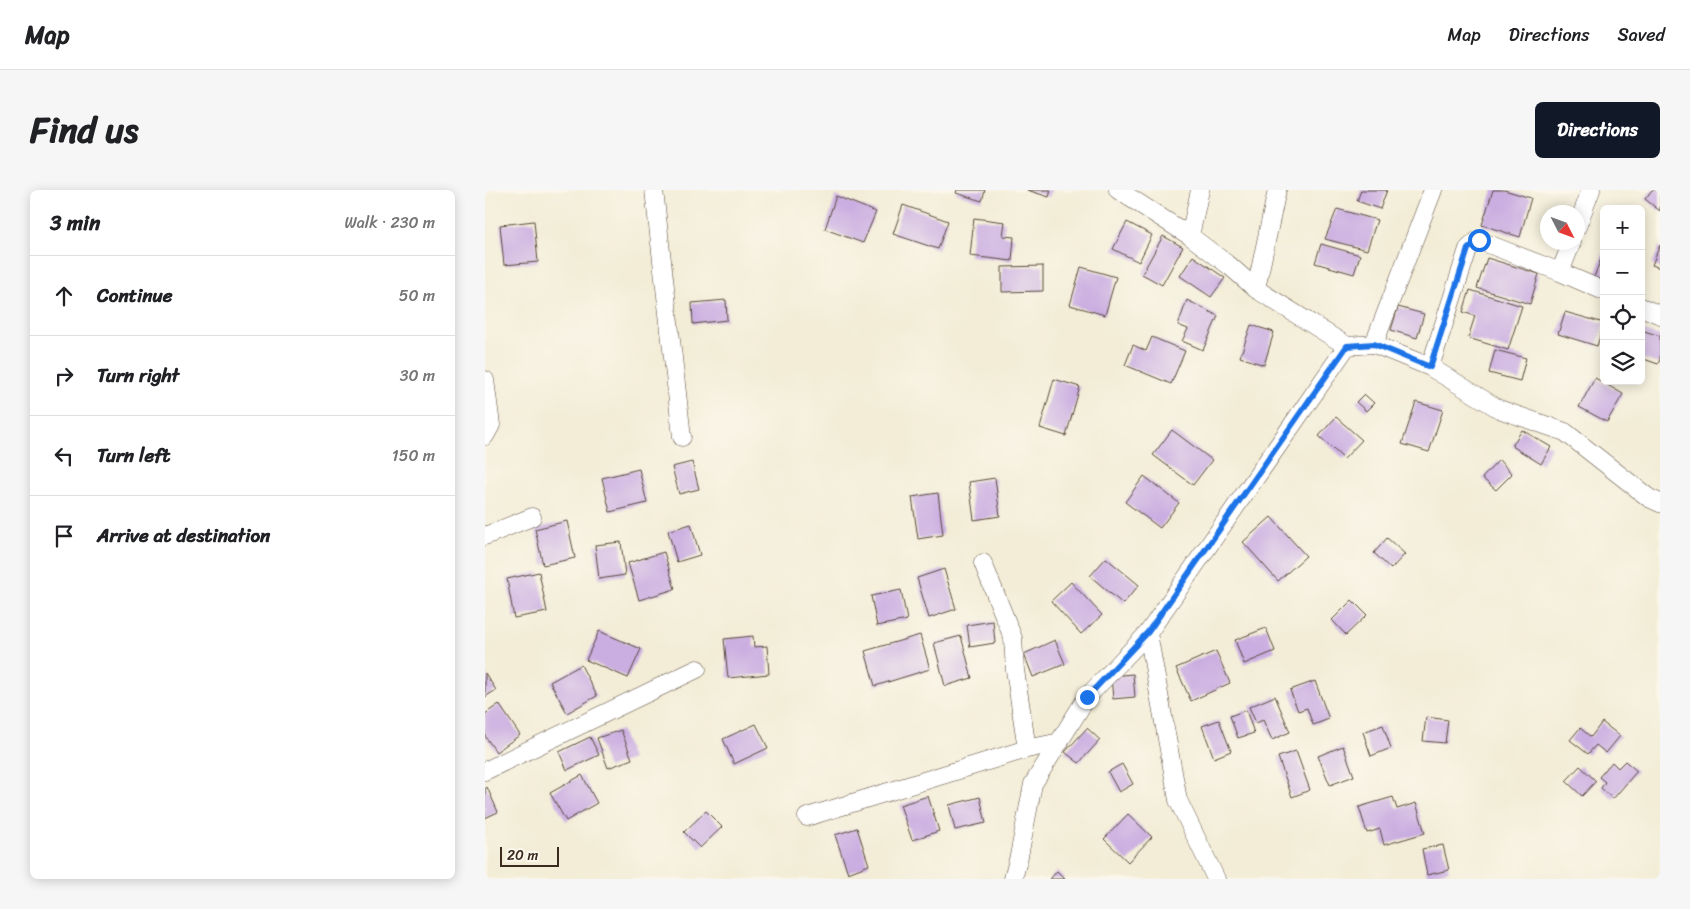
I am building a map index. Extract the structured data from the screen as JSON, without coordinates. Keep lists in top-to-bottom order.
{
  "scale_bar": "20 m",
  "north": "bottom right",
  "page": {
    "header": "Map",
    "nav": ["Map", "Directions", "Saved"],
    "title": "Find us",
    "buttons": "Directions",
    "heading": ["3 min", "Walk · 230 m"],
    "map_buttons": ["+", "−"],
    "list": [
      ["Continue", "50 m"],
      ["Turn right", "30 m"],
      ["Turn left", "150 m"],
      "Arrive at destination"
    ],
    "scale": "20 m"
  }
}
